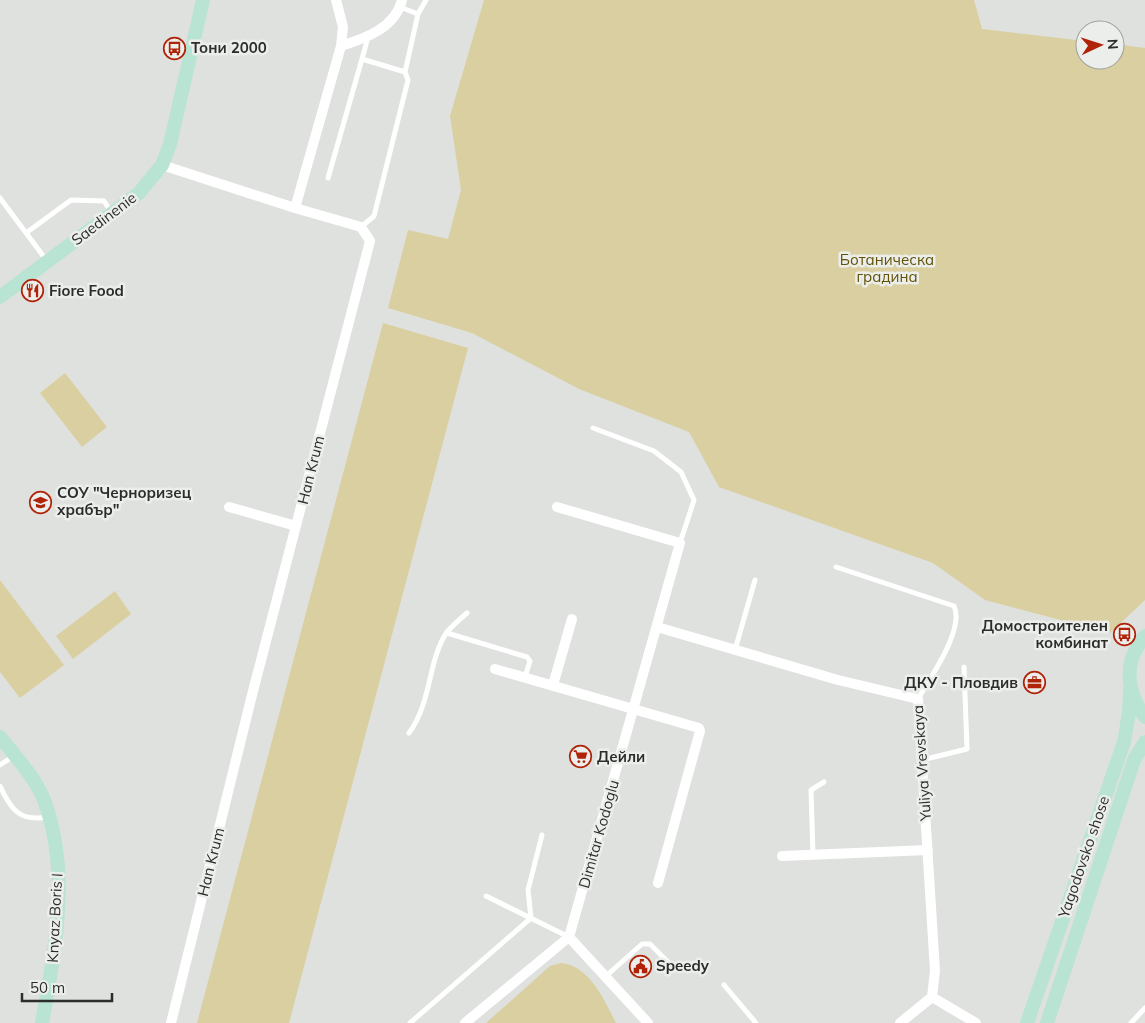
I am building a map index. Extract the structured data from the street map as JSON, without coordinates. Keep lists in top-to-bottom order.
{
  "streets": {
    "street": [
      "Saedinenie",
      "Han Krum",
      "Yuliya Vrevskaya",
      "Dimitar Kodoglu",
      "Yagodovsko shose",
      "Knyaz Boris I"
    ]
  },
  "crossings": [
    ["Yuliya Vrevskaya", "Dimitar Kodoglu"]
  ],
  "parks": ["Ботаническа градина"],
  "places": {
    "bus stop": ["Тони 2000", "Домостроителен комбинат"],
    "restaurant": ["Fiore Food"],
    "school or university": ["СОУ \"Черноризец храбър\""],
    "office": ["ДКУ - Пловдив"],
    "supermarket": ["Дейли"],
    "public building": ["Speedy"]
  },
  "scale_bar": "50 m",
  "north": "right"
}
